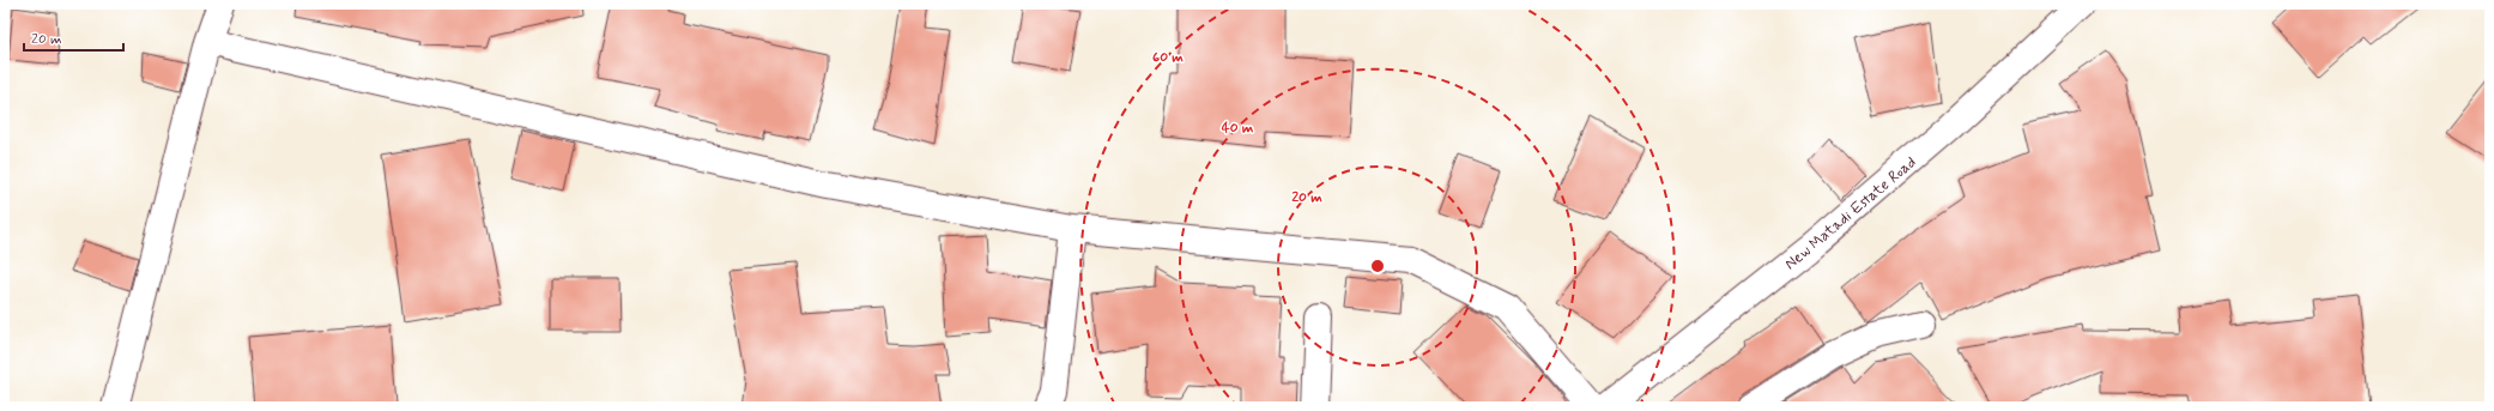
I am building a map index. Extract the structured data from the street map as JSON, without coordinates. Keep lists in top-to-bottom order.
{
  "streets": {
    "street": ["New Matadi Estate Road"]
  },
  "scale_bar": "20 m",
  "rings": ["60 m", "40 m", "20 m"]
}
